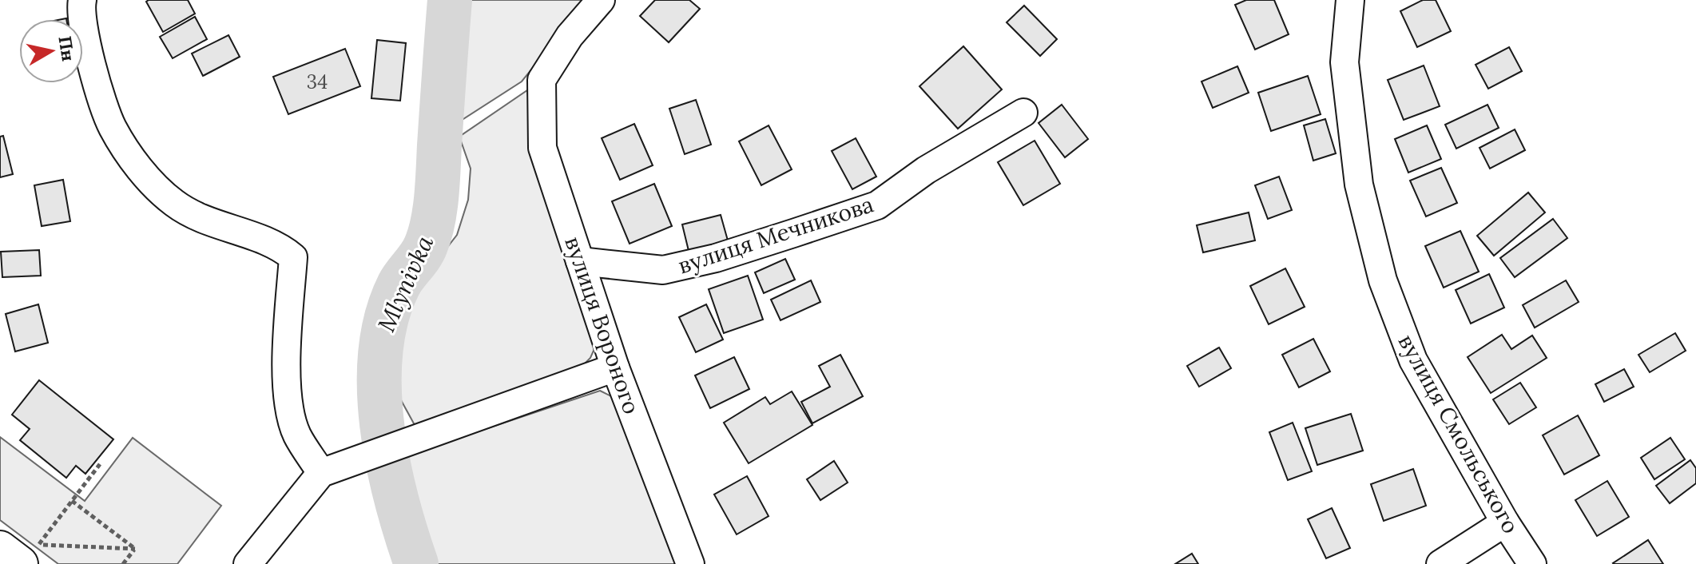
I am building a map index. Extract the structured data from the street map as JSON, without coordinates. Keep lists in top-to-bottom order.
{
  "streets": {
    "street": ["вулиця Мечникова", "вулиця Вороного", "вулиця Смольського"]
  },
  "crossings": [
    ["вулиця Мечникова", "вулиця Вороного"]
  ],
  "water": ["Mlynivka"],
  "house_numbers": ["34"],
  "north": "right"
}
